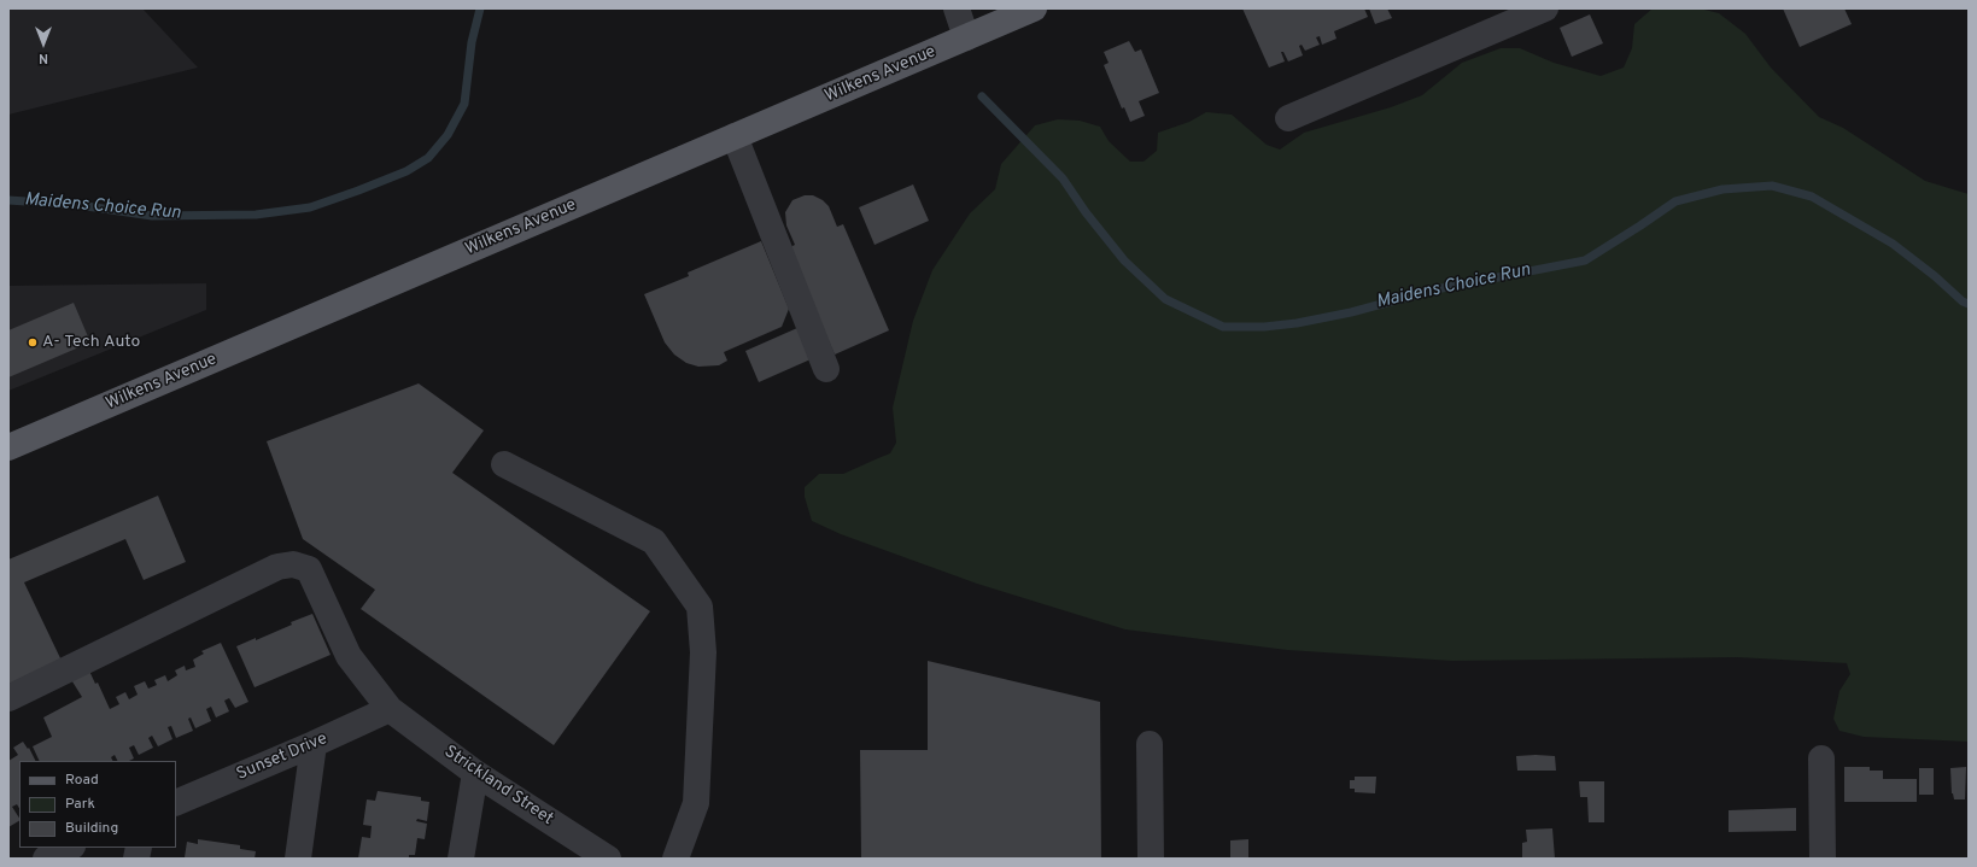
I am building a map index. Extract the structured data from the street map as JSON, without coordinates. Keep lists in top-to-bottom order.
{
  "streets": {
    "main road": ["Wilkens Avenue"],
    "street": ["Sunset Drive", "Strickland Street"]
  },
  "crossings": [
    ["Sunset Drive", "Strickland Street"]
  ],
  "water": ["Maidens Choice Run"],
  "places": ["A- Tech Auto"],
  "legend": ["Road", "Park", "Building"],
  "north": "bottom"
}
